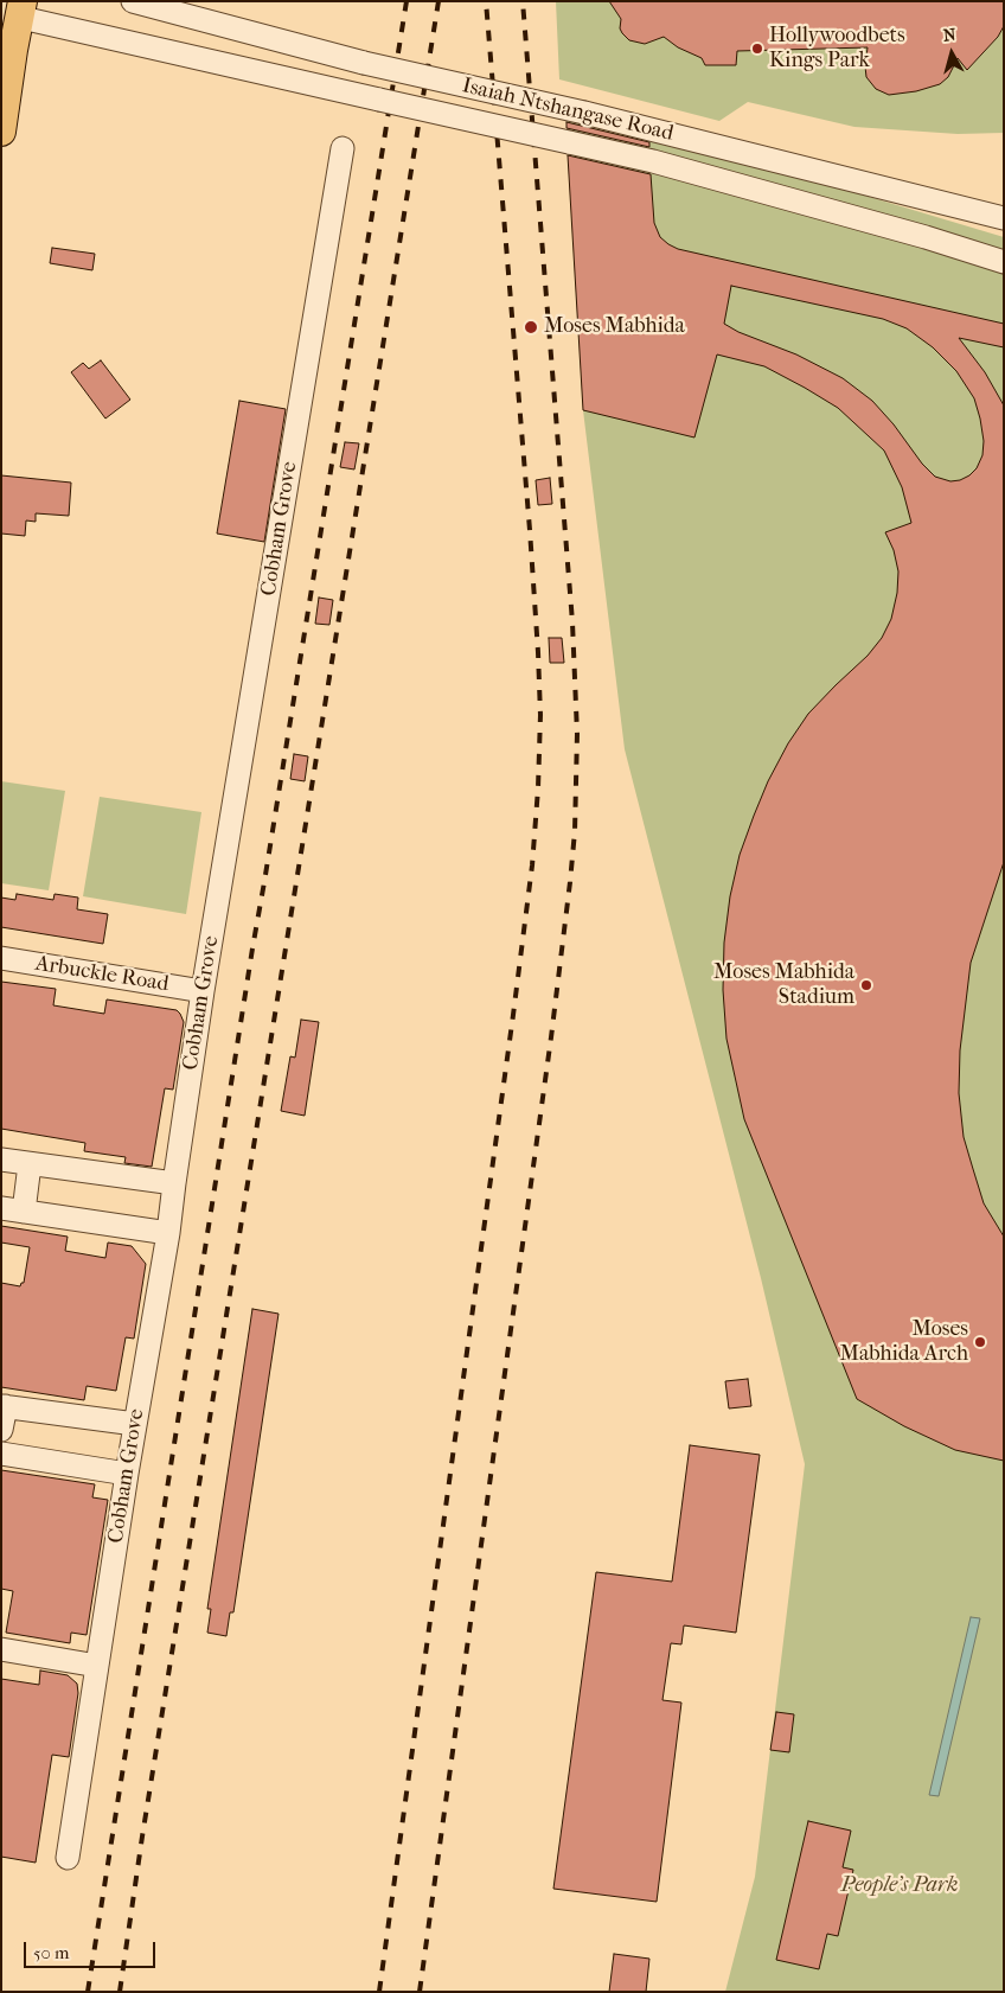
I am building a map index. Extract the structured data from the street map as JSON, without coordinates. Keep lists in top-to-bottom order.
{
  "streets": {
    "street": ["Isaiah Ntshangase Road", "Cobham Grove", "Arbuckle Road"]
  },
  "crossings": [
    ["Cobham Grove", "Arbuckle Road"]
  ],
  "parks": ["People's Park"],
  "places": [
    "Hollywoodbets Kings Park",
    "Moses Mabhida",
    "Moses Mabhida Stadium",
    "Moses Mabhida Arch"
  ],
  "scale_bar": "50 m",
  "north": "top"
}
